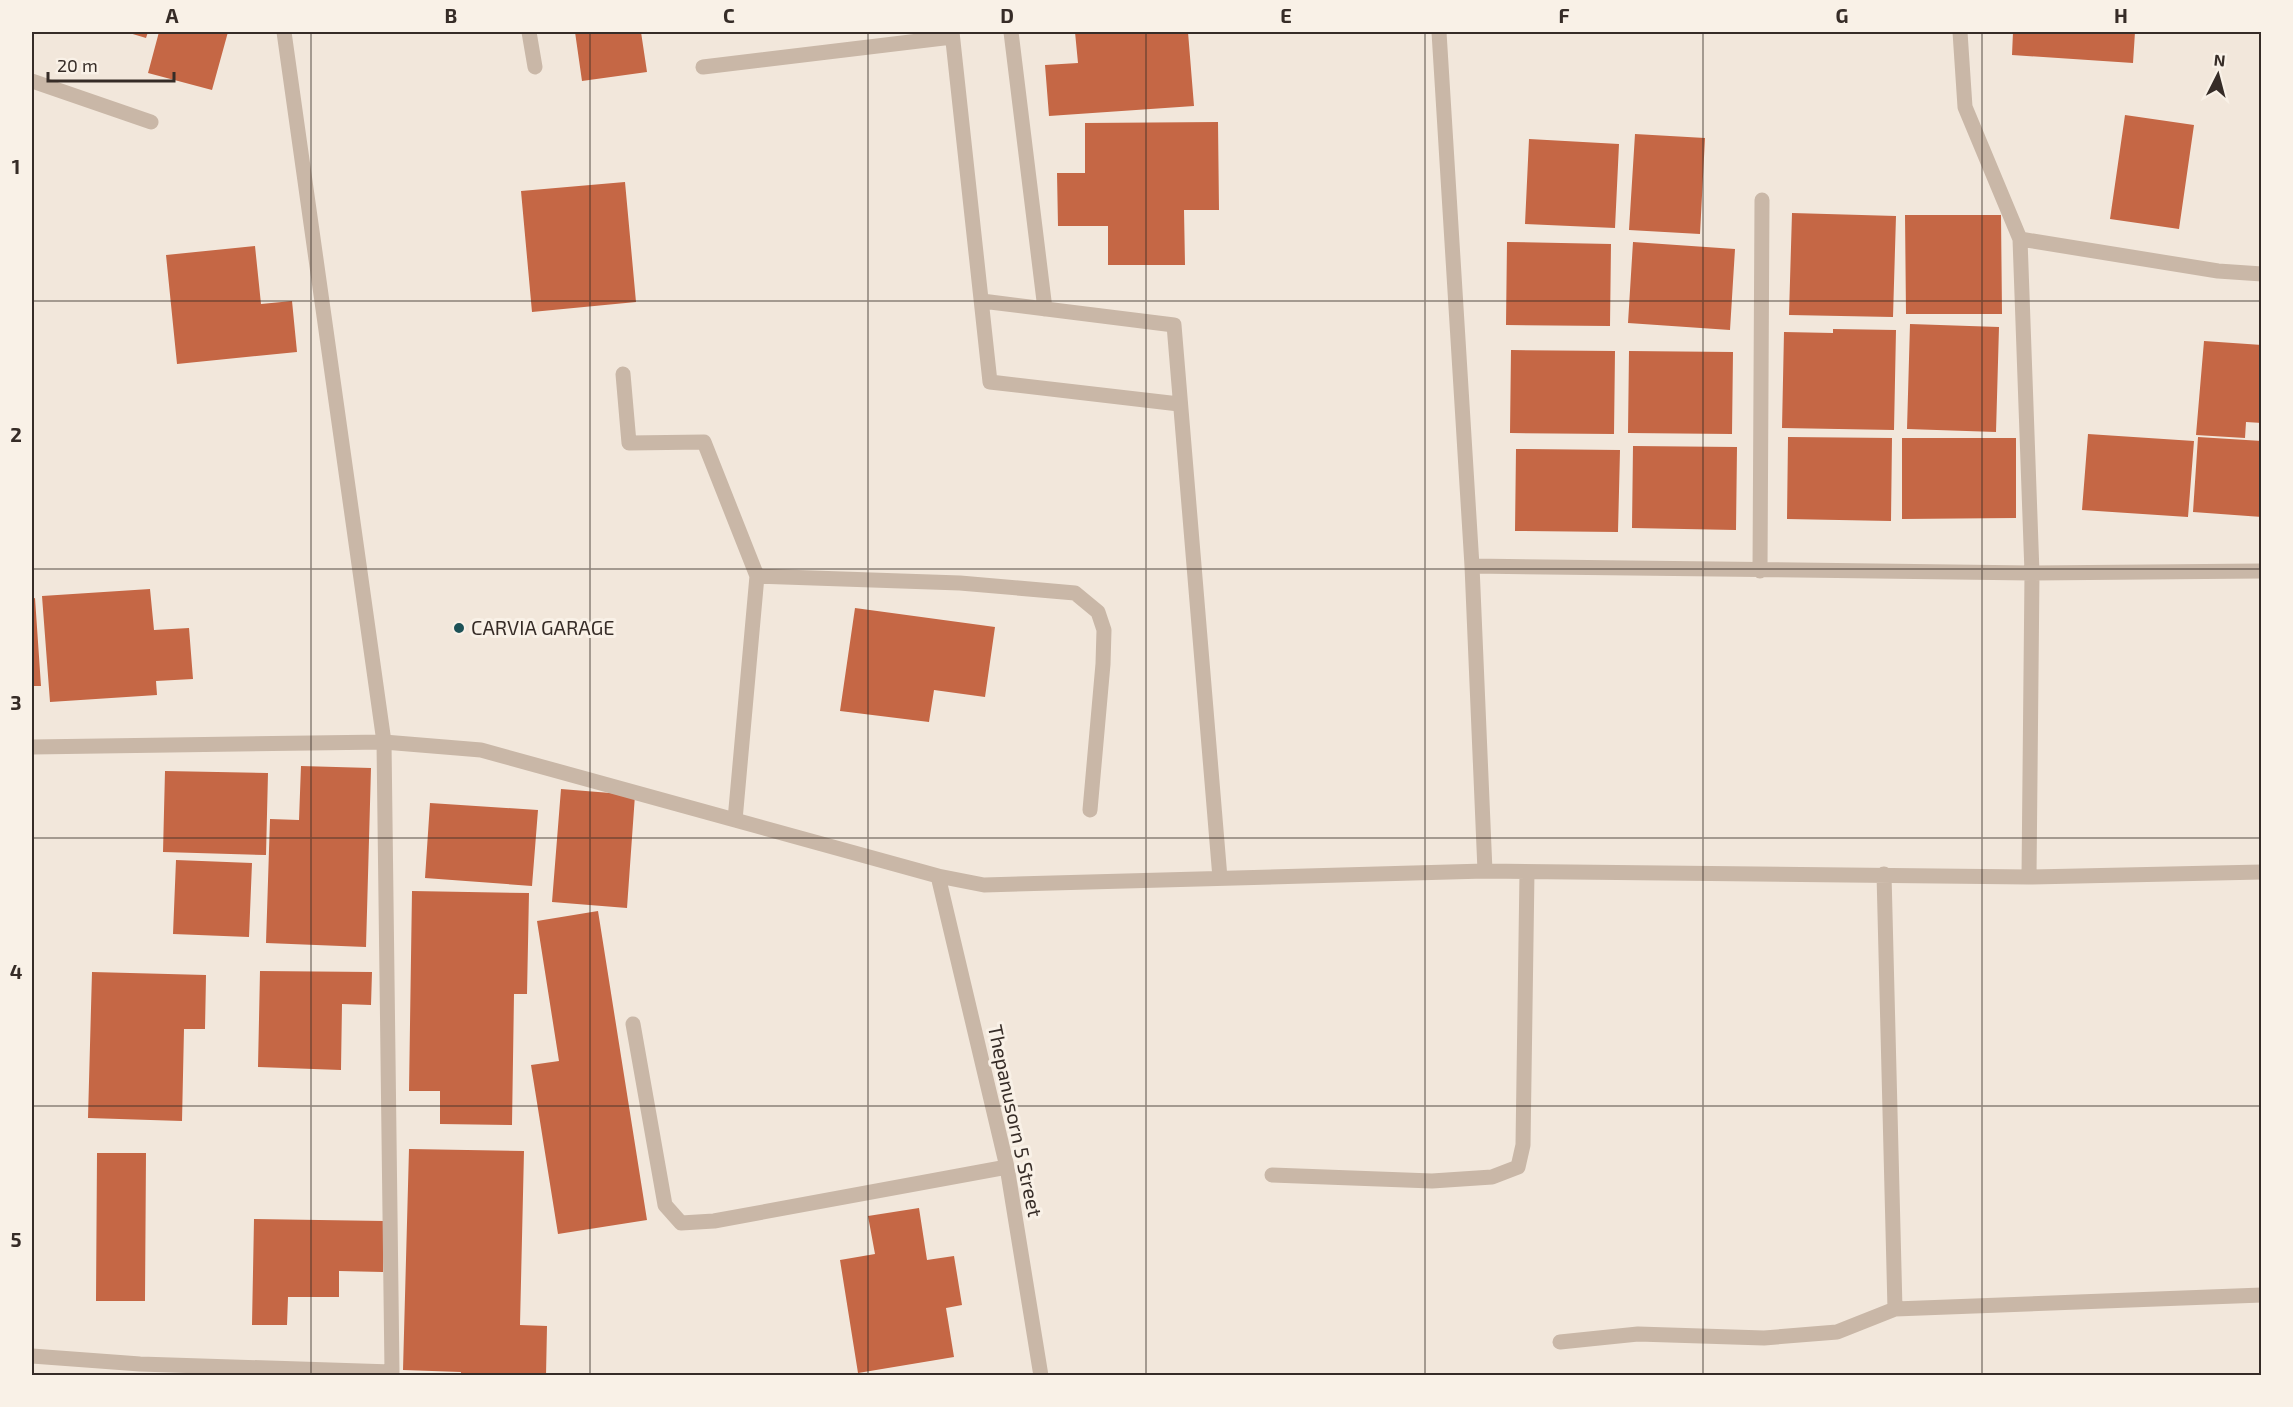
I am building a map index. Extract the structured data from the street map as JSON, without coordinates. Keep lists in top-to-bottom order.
{
  "streets": {
    "street": ["Thepanusorn 5 Street"]
  },
  "places": ["CARVIA GARAGE"],
  "scale_bar": "20 m",
  "north": "top",
  "grid": {
    "columns": [
      "A",
      "B",
      "C",
      "D",
      "E",
      "F",
      "G",
      "H"
    ],
    "rows": [
      "1",
      "2",
      "3",
      "4",
      "5"
    ]
  }
}
